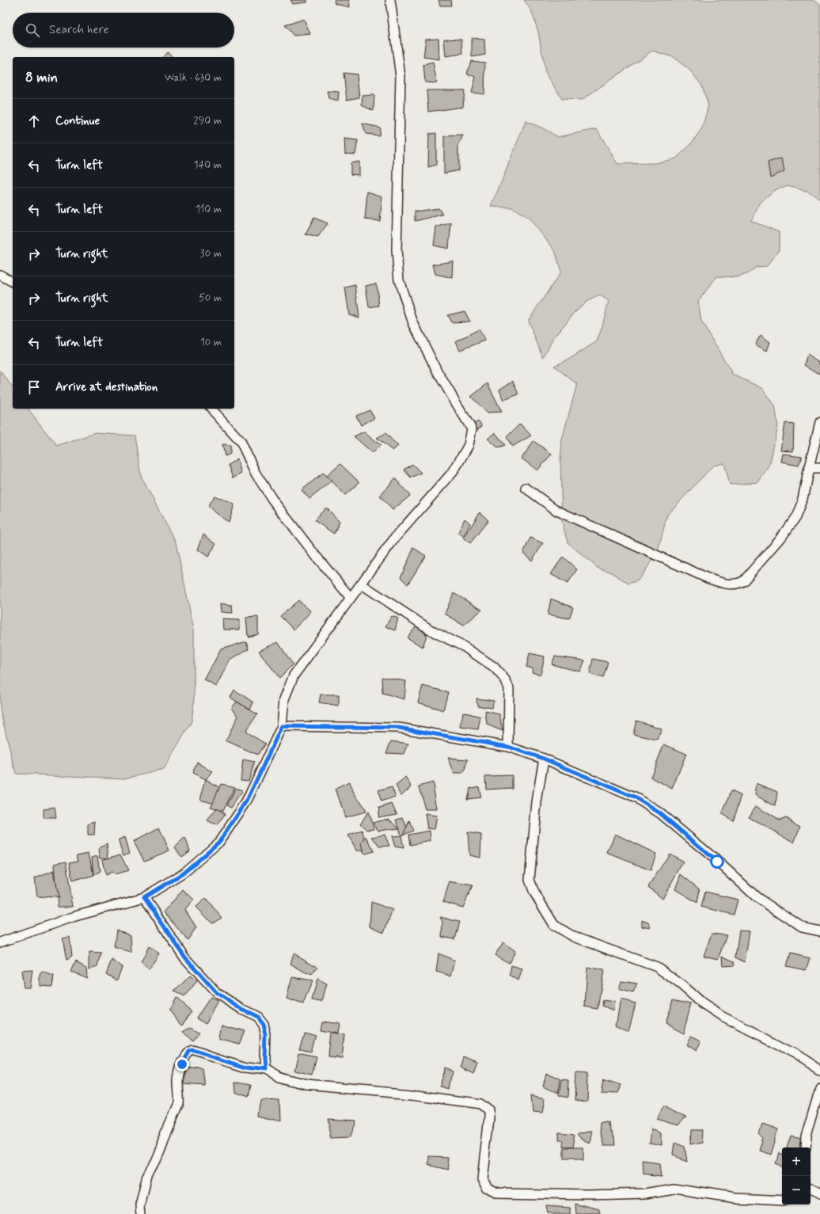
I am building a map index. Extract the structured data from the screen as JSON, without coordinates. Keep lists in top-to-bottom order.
{
  "page": {
    "search": "Search here",
    "heading": ["8 min", "Walk · 630 m"],
    "list": [
      ["Continue", "290 m"],
      ["Turn left", "140 m"],
      ["Turn left", "110 m"],
      ["Turn right", "30 m"],
      ["Turn right", "50 m"],
      ["Turn left", "10 m"],
      "Arrive at destination"
    ],
    "map_buttons": ["+", "−"]
  }
}
